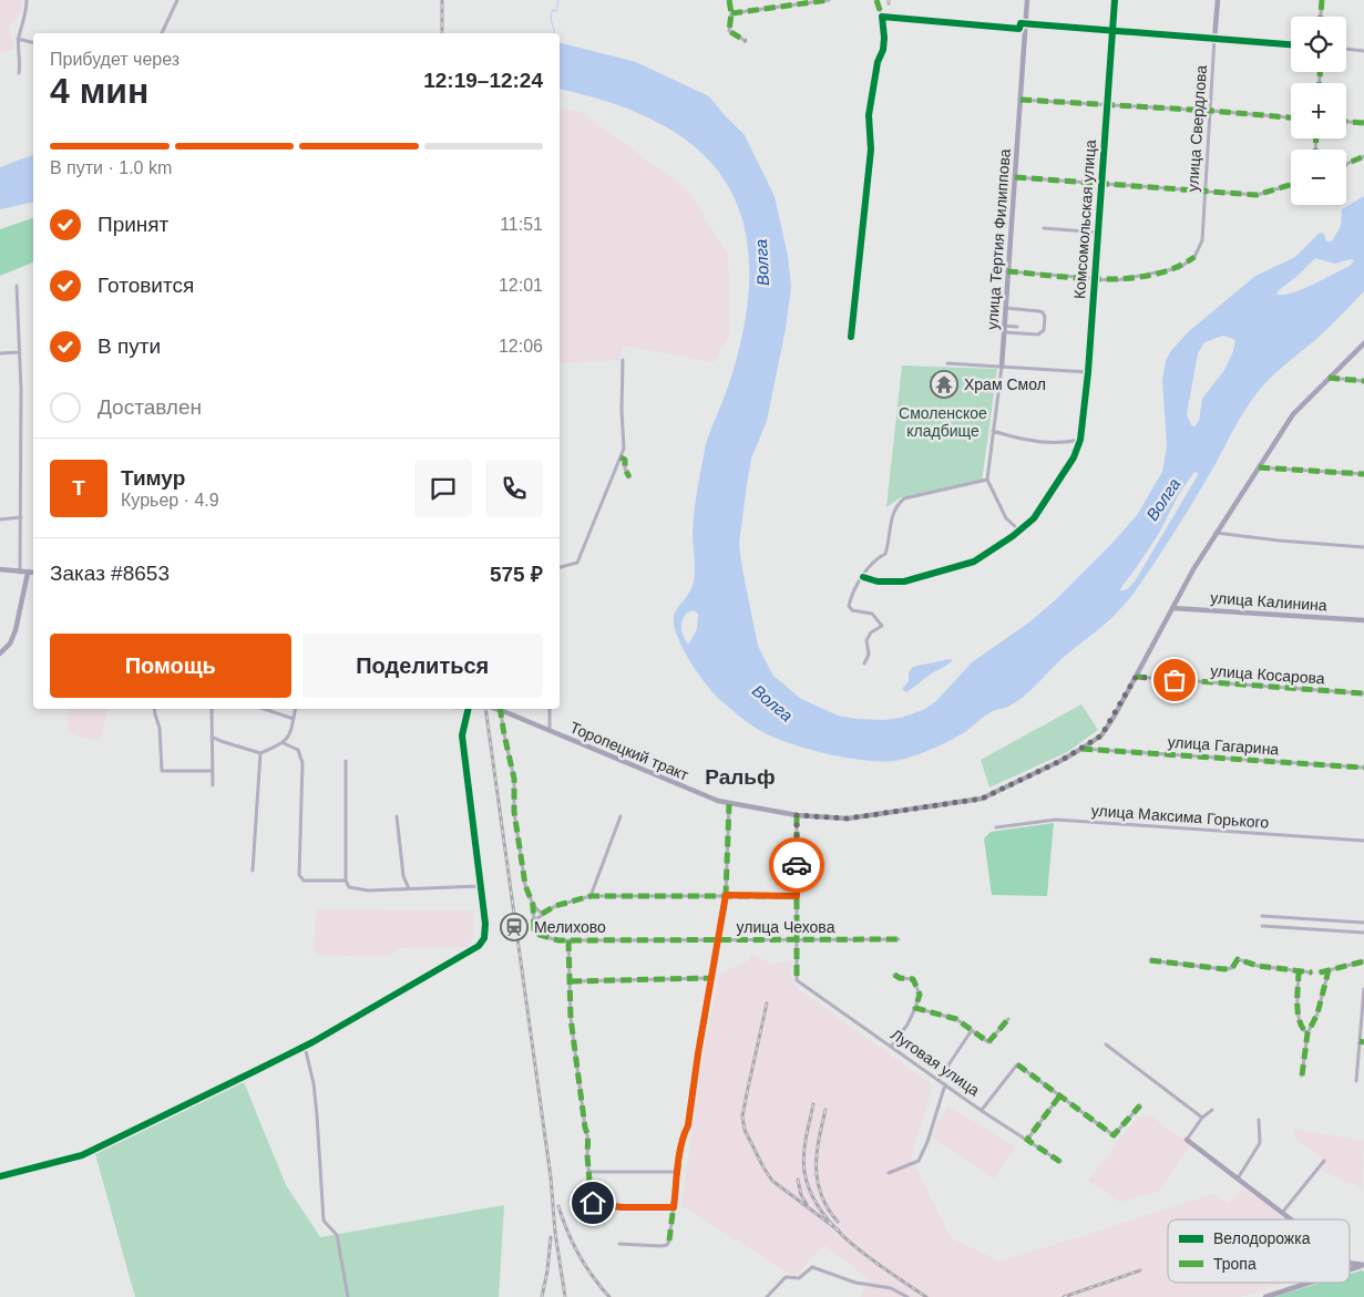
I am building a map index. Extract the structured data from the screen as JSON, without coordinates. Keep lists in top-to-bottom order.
{
  "streets": {
    "street": [
      "улица Свердлова",
      "Комсомольская улица",
      "улица Тертия Филиппова",
      "улица Калинина",
      "улица Косарова",
      "улица Гагарина",
      "Торопецкий тракт",
      "улица Максима Горького",
      "улица Чехова",
      "Луговая улица"
    ]
  },
  "crossings": [
    ["улица Свердлова", "Комсомольская улица"],
    ["улица Калинина", "Торопецкий тракт"],
    ["улица Косарова", "Торопецкий тракт"],
    ["улица Гагарина", "Торопецкий тракт"],
    ["улица Чехова", "Луговая улица"]
  ],
  "districts": ["Ральф"],
  "water": ["Волга"],
  "parks": ["Смоленское кладбище"],
  "places": {
    "temple": ["Храм Смол"],
    "station": ["Мелихово"]
  },
  "legend": ["Велодорожка", "Тропа"],
  "page": {
    "map_buttons": ["+", "−"],
    "heading": ["4 мин", "Прибудет через", "12:19–12:24"],
    "panel": [
      "Тимур",
      "Курьер · 4.9",
      "Заказ #8653",
      "575 ₽"
    ],
    "bar": "В пути · 1.0 km",
    "list": [
      ["Принят", "11:51"],
      ["Готовится", "12:01"],
      ["В пути", "12:06"],
      "Доставлен"
    ],
    "round": "Т",
    "buttons": ["Помощь", "Поделиться"]
  }
}
